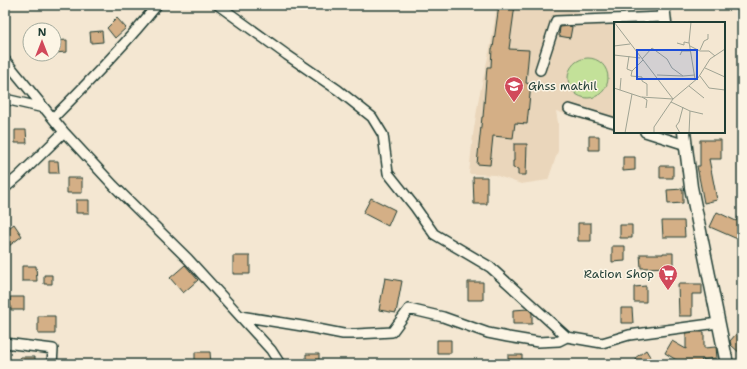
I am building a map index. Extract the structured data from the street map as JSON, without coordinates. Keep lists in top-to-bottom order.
{
  "places": {
    "school or university": ["Ghss mathil"],
    "supermarket": ["Ration Shop"]
  },
  "north": "top"
}
